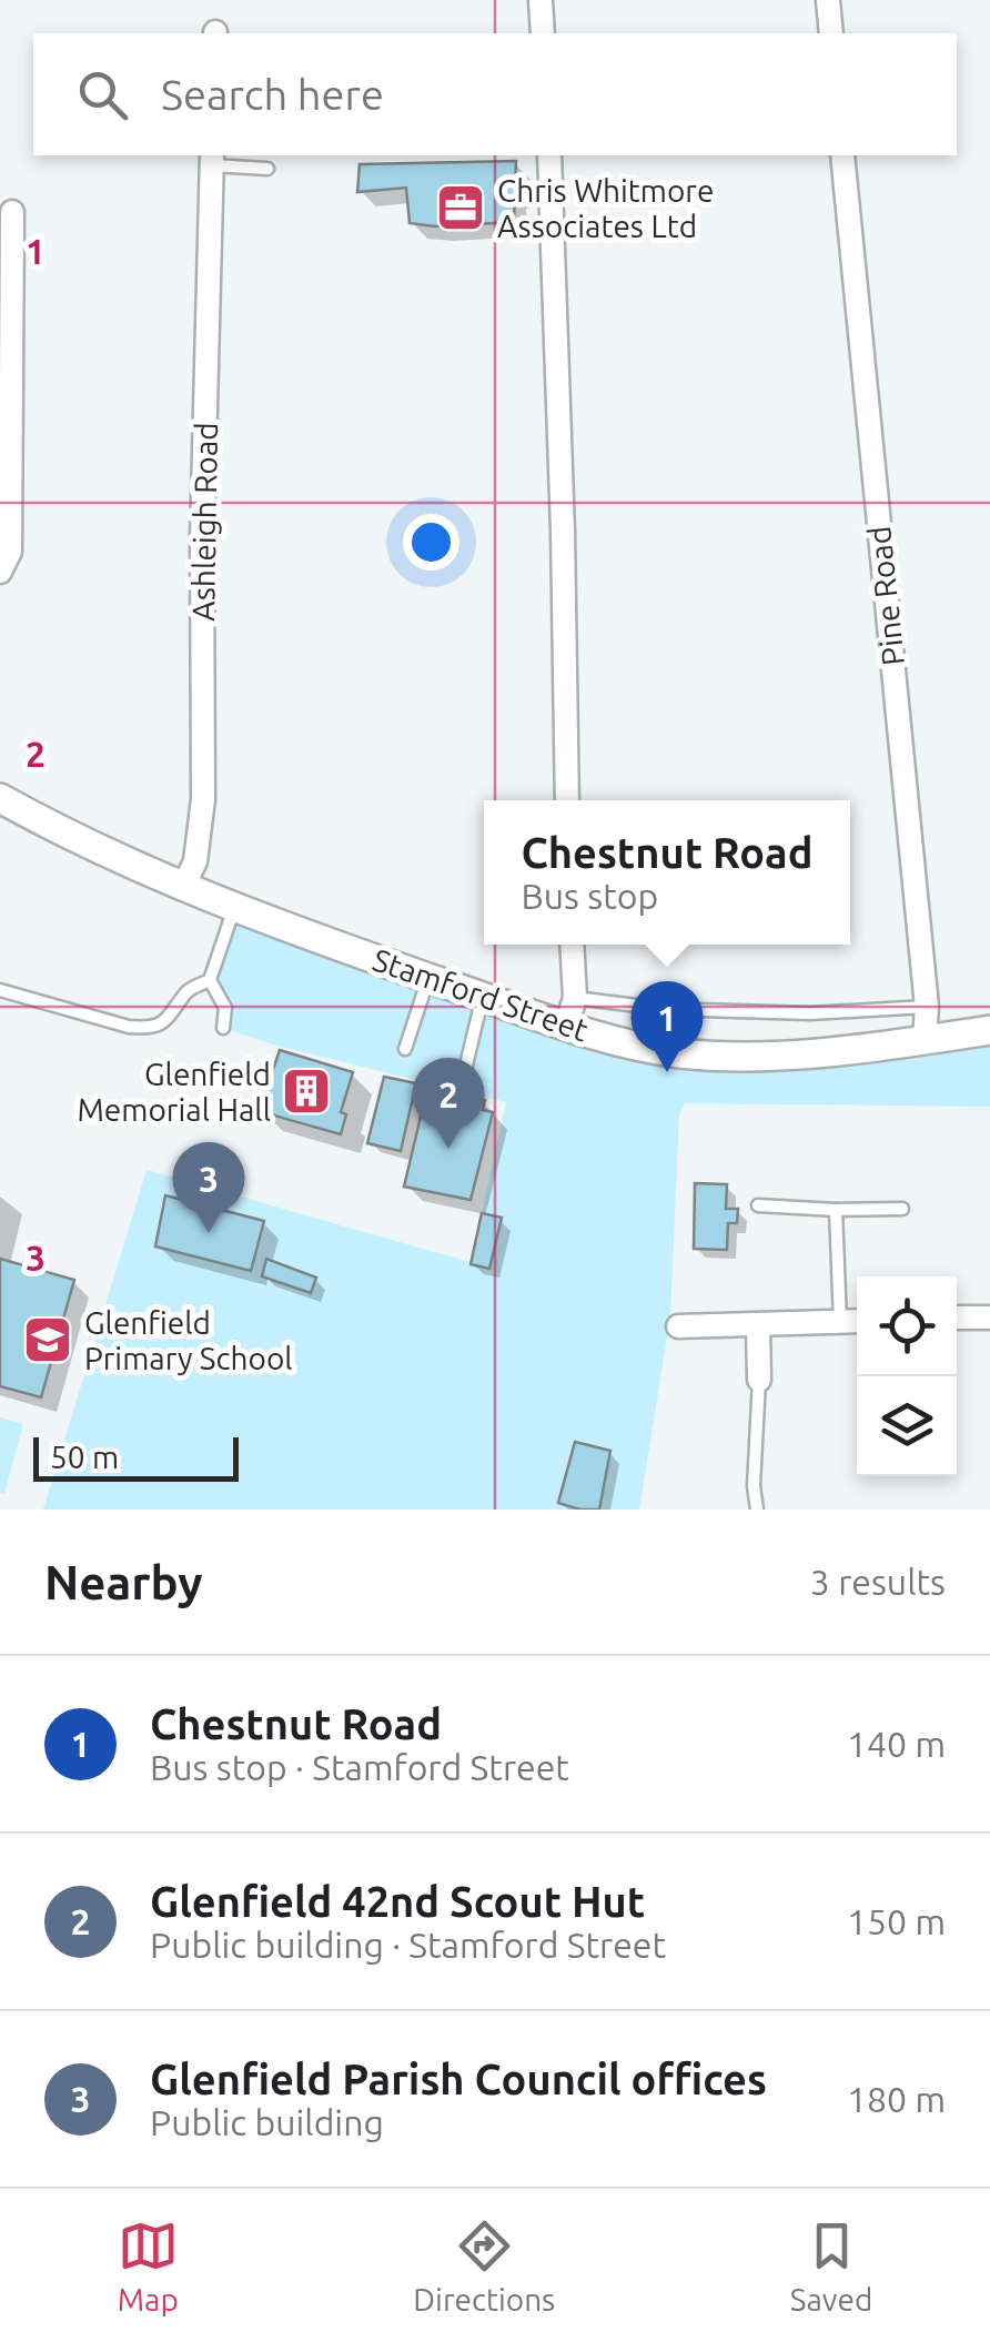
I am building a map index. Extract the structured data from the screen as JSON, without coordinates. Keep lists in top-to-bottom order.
{
  "streets": {
    "street": ["Ashleigh Road", "Pine Road", "Stamford Street"]
  },
  "crossings": [
    ["Ashleigh Road", "Stamford Street"],
    ["Pine Road", "Stamford Street"]
  ],
  "places": {
    "office": ["Chris Whitmore Associates Ltd"],
    "building": ["Glenfield Memorial Hall"],
    "school or university": ["Glenfield Primary School"]
  },
  "scale_bar": "50 m",
  "page": {
    "search": "Search here",
    "popup": ["Chestnut Road", "Bus stop"],
    "pins": ["1", "2", "3"],
    "scale": "50 m",
    "heading": ["Nearby", "3 results"],
    "list": [
      {
        "mark": "1",
        "name": "Chestnut Road",
        "note": "Bus stop · Stamford Street",
        "value": "140 m"
      },
      {
        "mark": "2",
        "name": "Glenfield 42nd Scout Hut",
        "note": "Public building · Stamford Street",
        "value": "150 m"
      },
      {
        "mark": "3",
        "name": "Glenfield Parish Council offices",
        "note": "Public building",
        "value": "180 m"
      }
    ],
    "nav": ["Map", "Directions", "Saved"]
  },
  "grid": {
    "rows": ["1", "2", "3"]
  }
}
